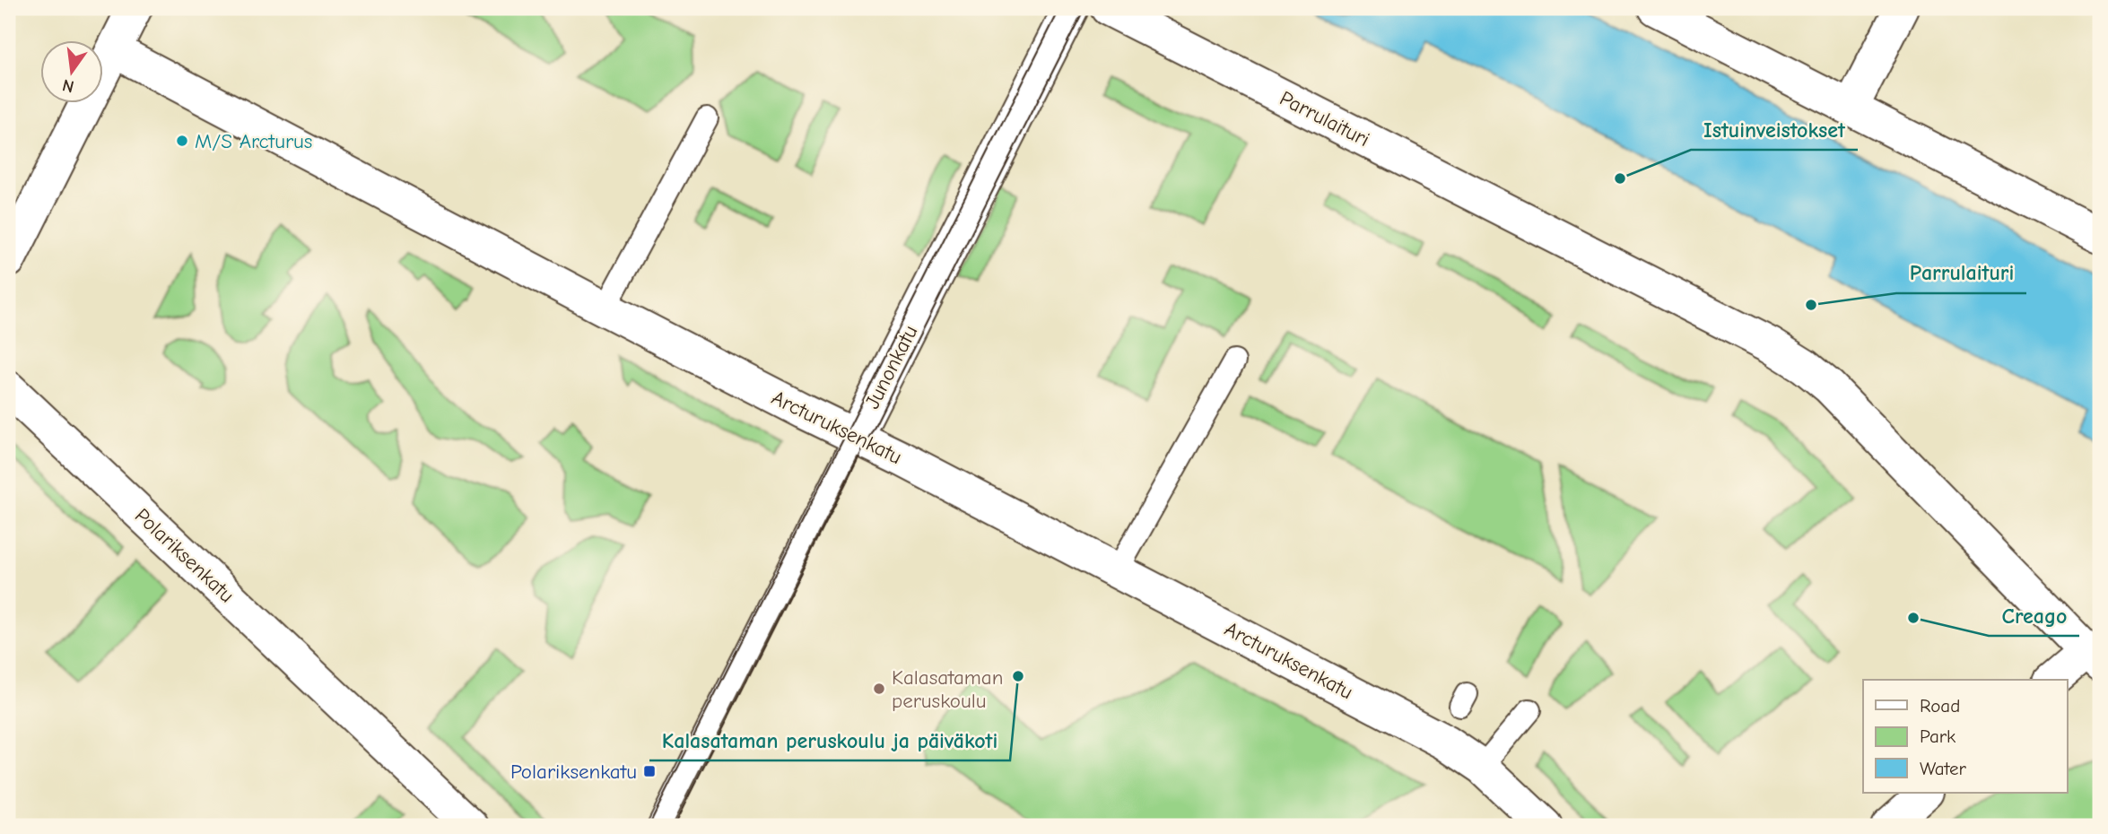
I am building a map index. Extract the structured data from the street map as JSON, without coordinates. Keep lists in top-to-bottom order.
{
  "streets": {
    "street": [
      "Parrulaituri",
      "Junonkatu",
      "Arcturuksenkatu",
      "Polariksenkatu"
    ]
  },
  "crossings": [
    ["Junonkatu", "Arcturuksenkatu"]
  ],
  "places": {
    "other": [
      "M/S Arcturus",
      "Istuinveistokset",
      "Parrulaituri",
      "Creago",
      "Kalasataman peruskoulu ja päiväkoti",
      "Kalasataman peruskoulu"
    ],
    "transit": ["Polariksenkatu"]
  },
  "legend": ["Road", "Park", "Water"],
  "north": "bottom"
}
